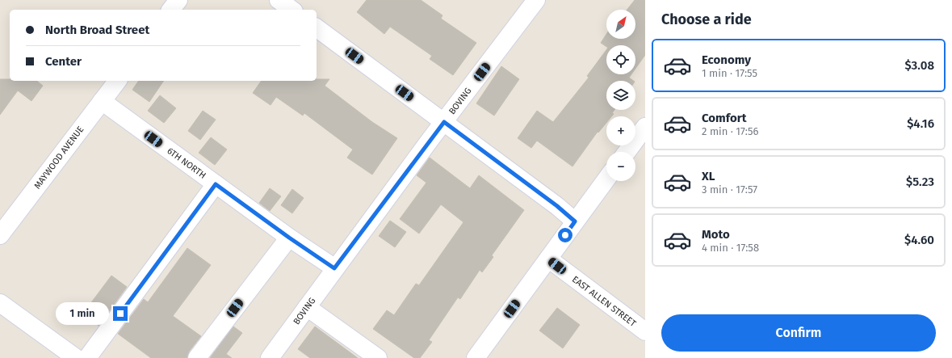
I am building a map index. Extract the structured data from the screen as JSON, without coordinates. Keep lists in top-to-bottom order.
{
  "streets": {
    "street": [
      "BOVING",
      "MAYWOOD AVENUE",
      "6TH NORTH",
      "EAST ALLEN STREET"
    ]
  },
  "crossings": [
    ["BOVING", "6TH NORTH"],
    ["MAYWOOD AVENUE", "6TH NORTH"]
  ],
  "north": "top right",
  "page": {
    "heading": "Choose a ride",
    "map_buttons": ["+", "−"],
    "banner": ["North Broad Street", "Center"],
    "list": [
      {
        "name": "Economy",
        "note": "1 min · 17:55",
        "value": "$3.08"
      },
      {
        "name": "Comfort",
        "note": "2 min · 17:56",
        "value": "$4.16"
      },
      {
        "name": "XL",
        "note": "3 min · 17:57",
        "value": "$5.23"
      },
      {
        "name": "Moto",
        "note": "4 min · 17:58",
        "value": "$4.60"
      }
    ],
    "bubble": "1 min",
    "buttons": "Confirm"
  }
}
